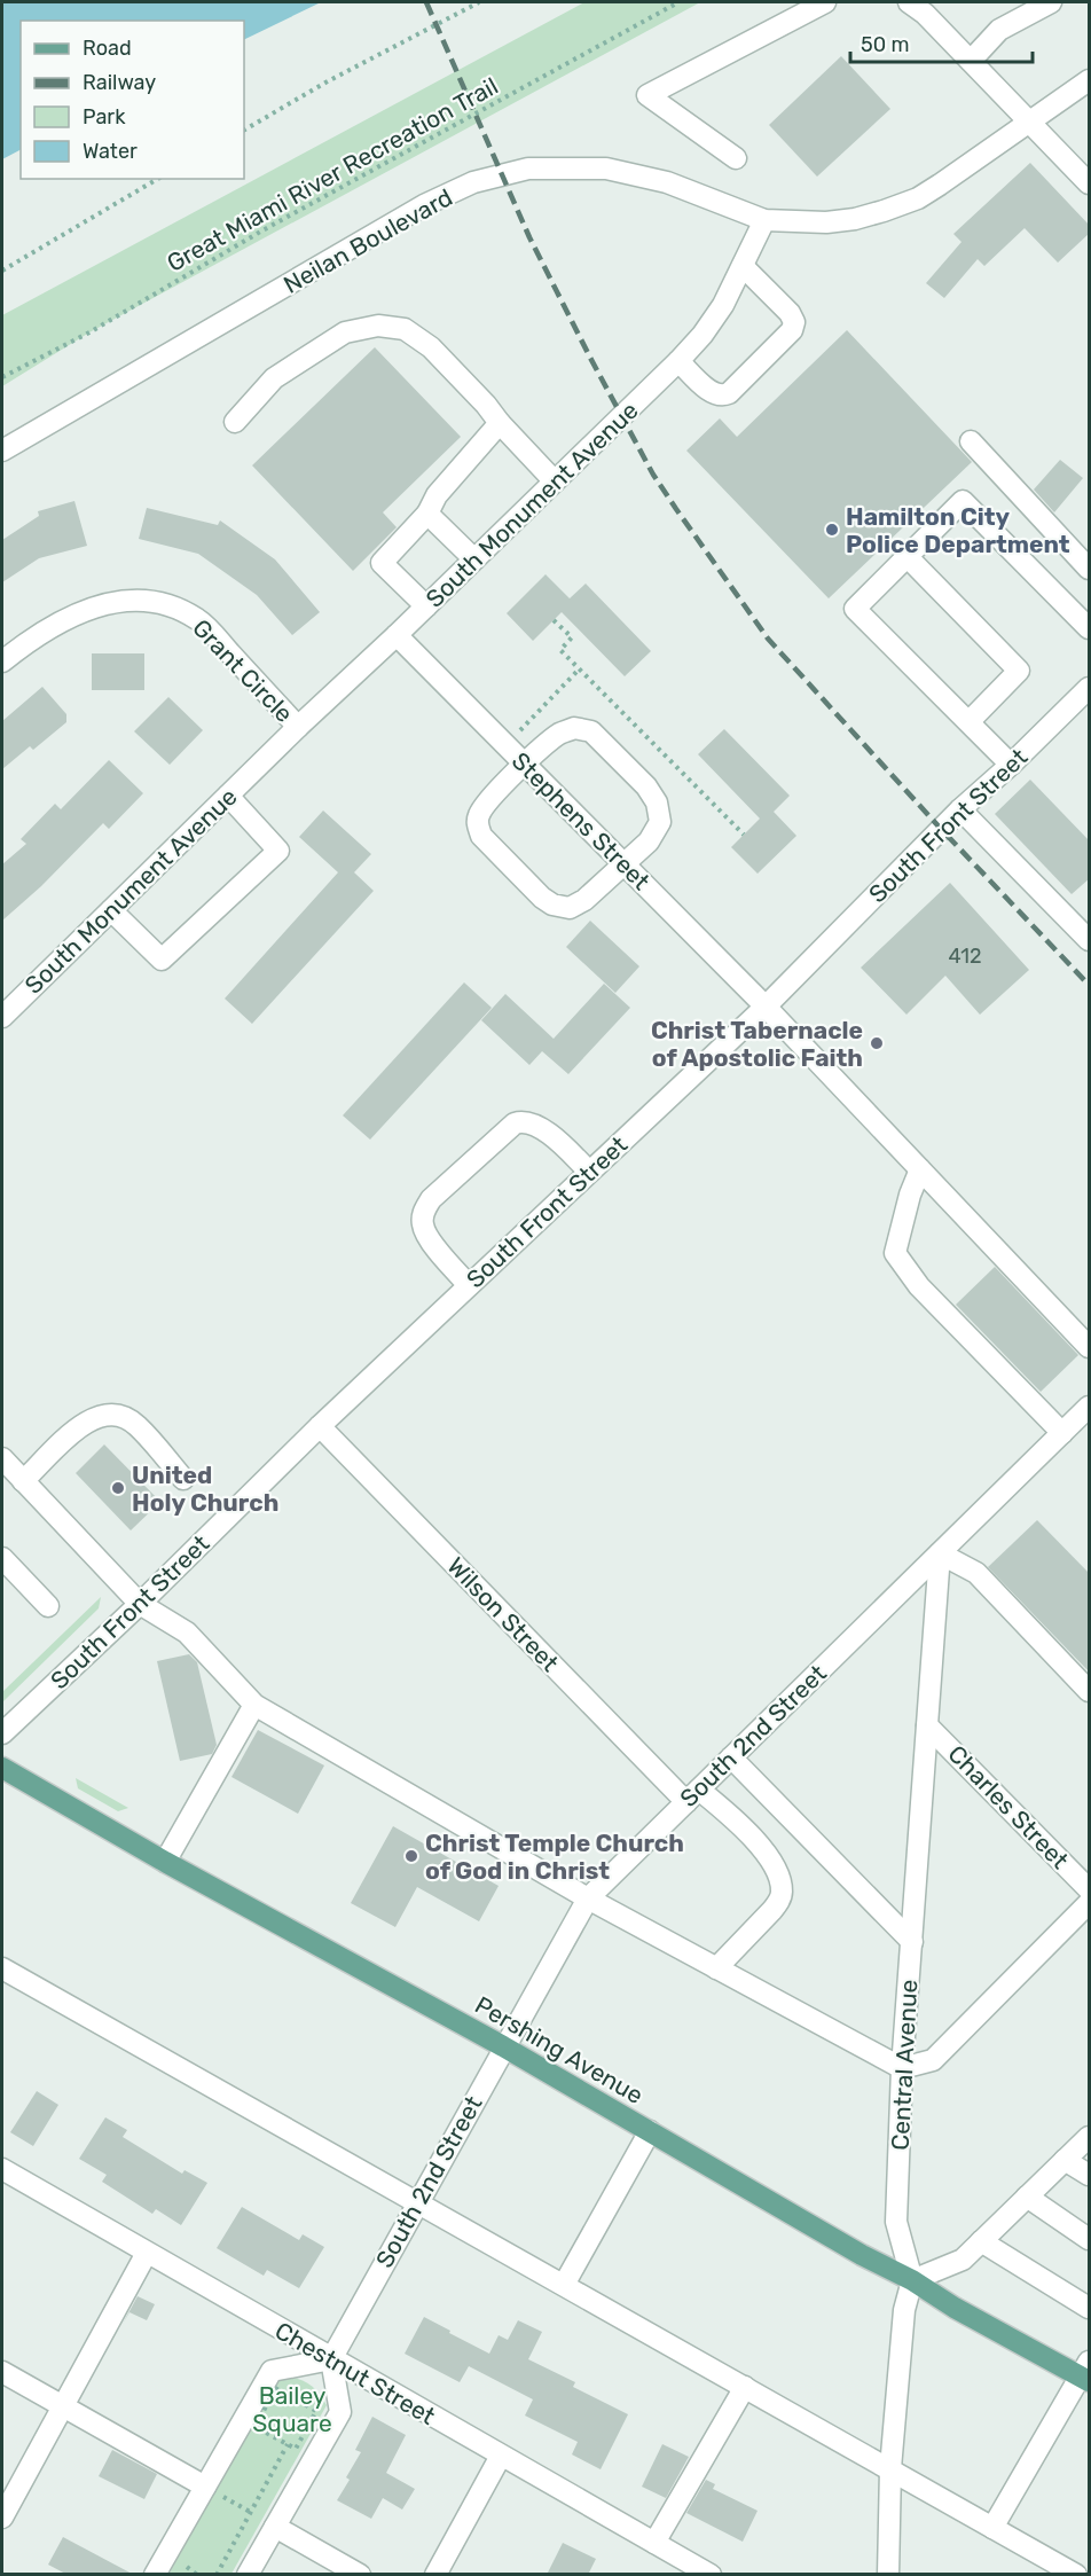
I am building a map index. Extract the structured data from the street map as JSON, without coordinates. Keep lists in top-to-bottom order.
{
  "streets": {
    "main road": ["Pershing Avenue"],
    "street": [
      "Neilan Boulevard",
      "South Monument Avenue",
      "Grant Circle",
      "Stephens Street",
      "South Front Street",
      "Wilson Street",
      "South 2nd Street",
      "Charles Street",
      "Central Avenue",
      "Chestnut Street"
    ],
    "path": ["Great Miami River Recreation Trail"]
  },
  "crossings": [
    ["Neilan Boulevard", "South Monument Avenue"],
    ["South Monument Avenue", "Grant Circle"],
    ["South Monument Avenue", "Stephens Street"],
    ["Stephens Street", "South Front Street"],
    ["South Front Street", "Wilson Street"],
    ["Wilson Street", "South 2nd Street"],
    ["South 2nd Street", "Pershing Avenue"],
    ["South 2nd Street", "Central Avenue"],
    ["South 2nd Street", "Chestnut Street"],
    ["Charles Street", "Central Avenue"],
    ["Pershing Avenue", "Central Avenue"]
  ],
  "parks": ["Bailey Square"],
  "places": [
    "Hamilton City Police Department",
    "Christ Tabernacle of Apostolic Faith",
    "United Holy Church",
    "Christ Temple Church of God in Christ"
  ],
  "house_numbers": ["412"],
  "legend": [
    "Road",
    "Railway",
    "Park",
    "Water"
  ],
  "scale_bar": "50 m"
}
